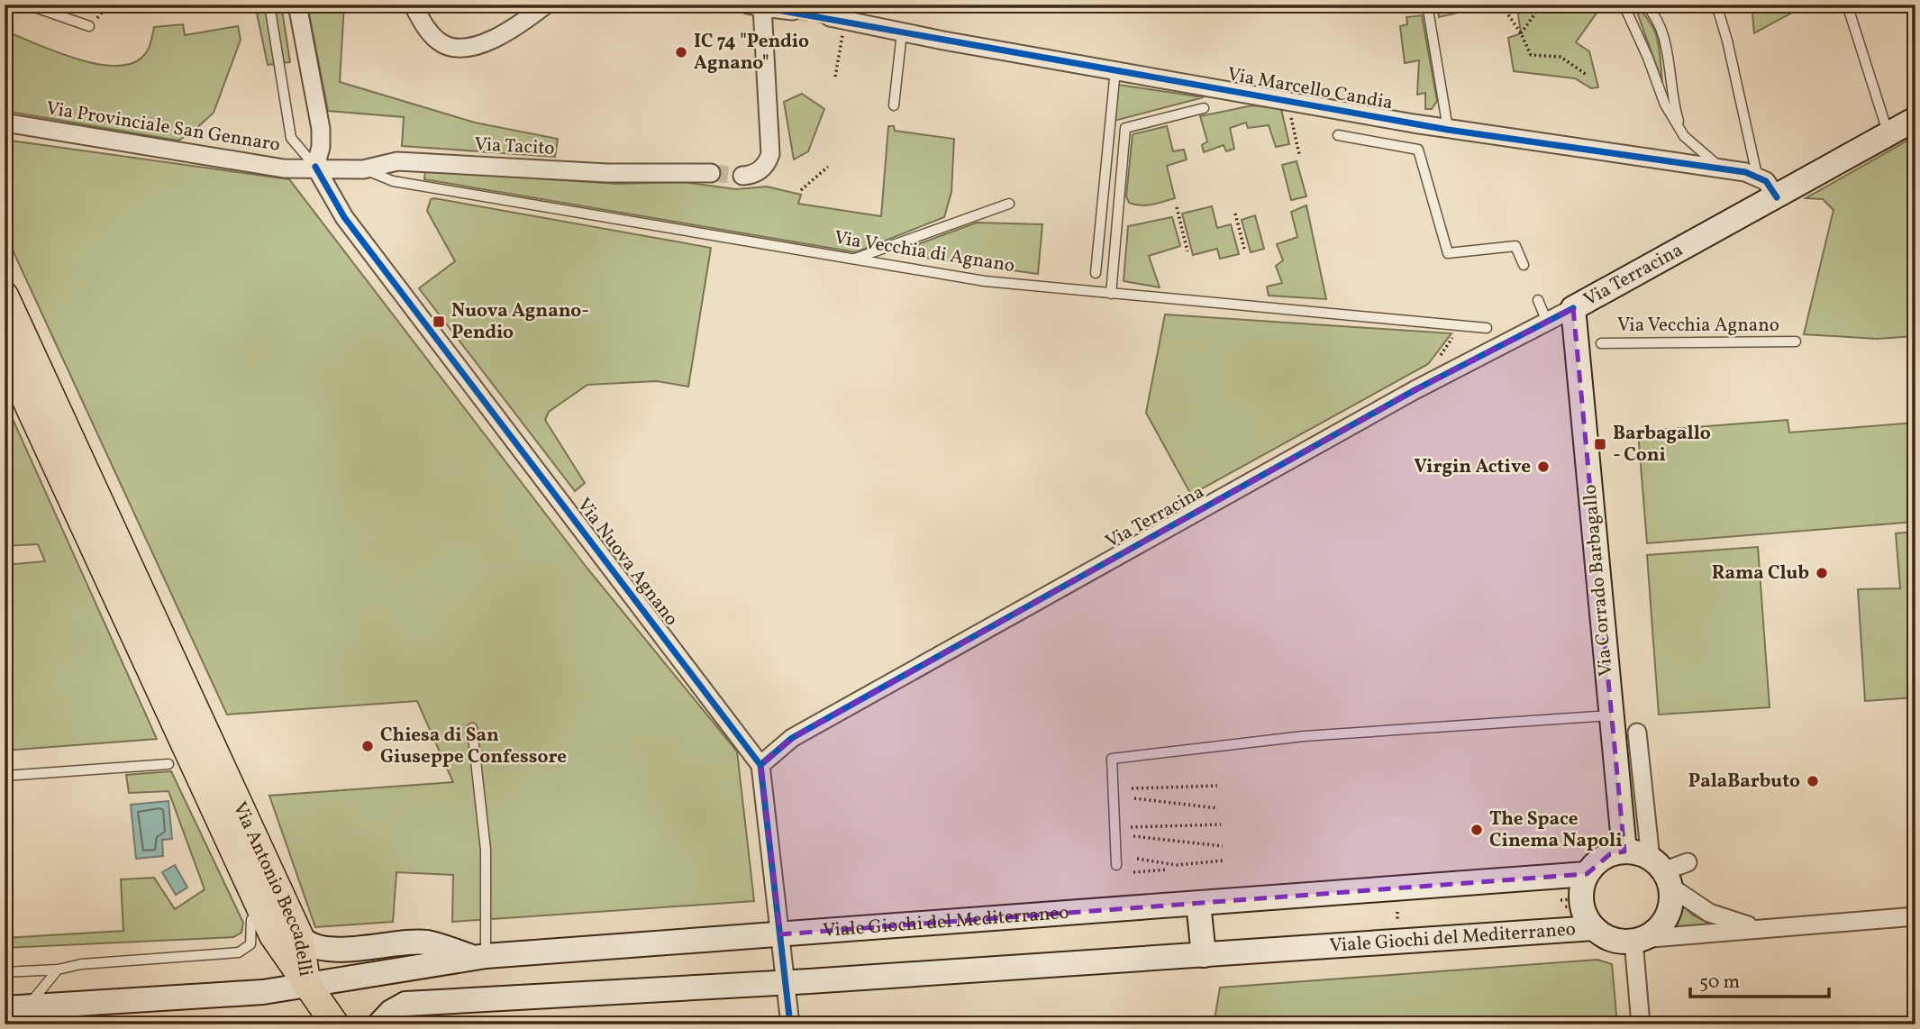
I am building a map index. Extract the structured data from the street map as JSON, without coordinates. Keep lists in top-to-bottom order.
{
  "streets": {
    "main road": [
      "Via Terracina",
      "Via Corrado Barbagallo",
      "Via Antonio Beccadelli",
      "Viale Giochi del Mediterraneo"
    ],
    "street": [
      "Via Marcello Candia",
      "Via Provinciale San Gennaro",
      "Via Tacito",
      "Via Nuova Agnano"
    ],
    "lane": ["Via Vecchia di Agnano", "Via Vecchia Agnano"]
  },
  "crossings": [
    ["Via Provinciale San Gennaro", "Via Tacito"],
    ["Via Provinciale San Gennaro", "Via Nuova Agnano"],
    ["Via Tacito", "Via Vecchia di Agnano"],
    ["Via Tacito", "Via Nuova Agnano"],
    ["Via Terracina", "Via Nuova Agnano"],
    ["Via Terracina", "Via Corrado Barbagallo"],
    ["Via Corrado Barbagallo", "Viale Giochi del Mediterraneo"],
    ["Via Antonio Beccadelli", "Viale Giochi del Mediterraneo"]
  ],
  "places": {
    "other": [
      "IC 74 \"Pendio Agnano\"",
      "Virgin Active",
      "Rama Club",
      "Chiesa di San Giuseppe Confessore",
      "PalaBarbuto",
      "The Space Cinema Napoli"
    ],
    "transit": ["Nuova Agnano- Pendio", "Barbagallo - Coni"]
  },
  "scale_bar": "50 m"
}
